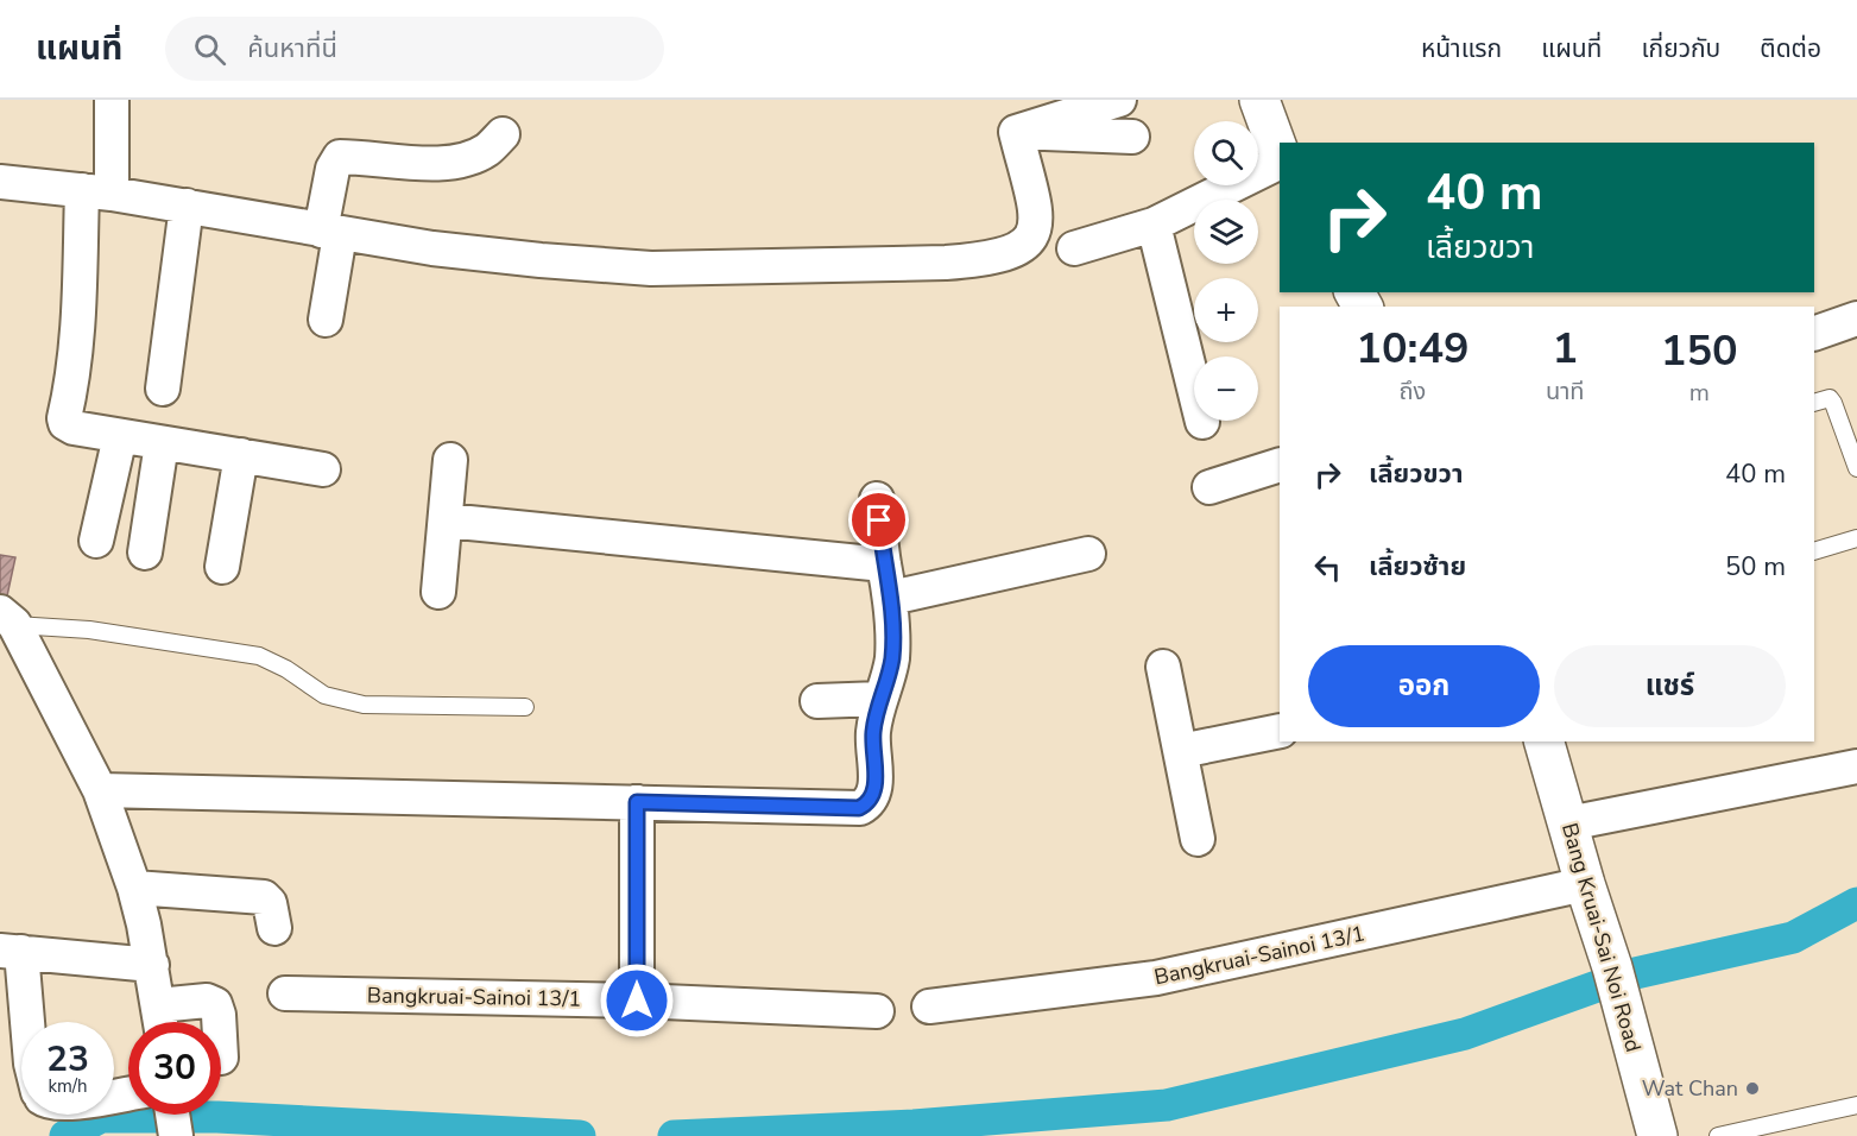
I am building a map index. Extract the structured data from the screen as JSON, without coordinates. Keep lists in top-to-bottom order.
{
  "streets": {
    "main road": ["Bang Kruai-Sai Noi Road"],
    "street": ["Bangkruai-Sainoi 13/1"]
  },
  "crossings": [
    ["Bang Kruai-Sai Noi Road", "Bangkruai-Sainoi 13/1"]
  ],
  "places": ["Wat Chan"],
  "page": {
    "header": "แผนที่",
    "search": "ค้นหาที่นี่",
    "nav": [
      "หน้าแรก",
      "แผนที่",
      "เกี่ยวกับ",
      "ติดต่อ"
    ],
    "map_buttons": ["+", "−"],
    "turn": ["40 m", "เลี้ยวขวา"],
    "eta": [
      "10:49",
      "ถึง",
      "1",
      "นาที",
      "150",
      "m"
    ],
    "list": [
      {
        "name": "เลี้ยวขวา",
        "value": "40 m"
      },
      {
        "name": "เลี้ยวซ้าย",
        "value": "50 m"
      }
    ],
    "buttons": ["ออก", "แชร์"],
    "speed": "23 km/h",
    "limit": "30"
  }
}
